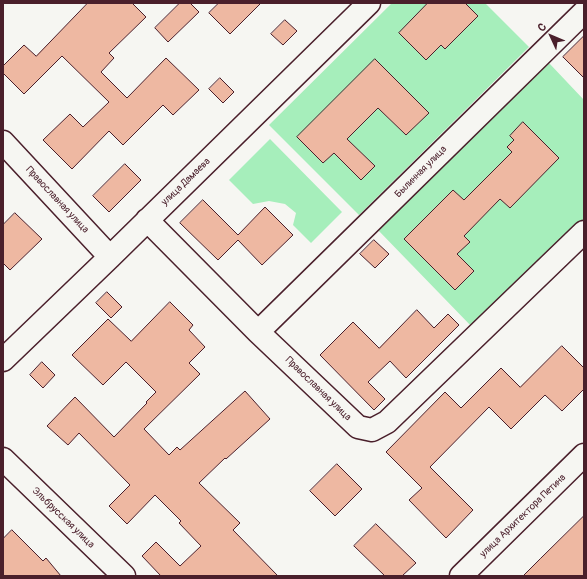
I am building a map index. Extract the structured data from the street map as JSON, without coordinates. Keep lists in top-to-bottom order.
{
  "streets": {
    "street": [
      "Былинная улица",
      "улица Дамаева",
      "Православная улица",
      "улица Архитектора Петина",
      "Эльбрусская улица"
    ]
  },
  "crossings": [
    ["Былинная улица", "Православная улица"],
    ["улица Дамаева", "Православная улица"]
  ],
  "north": "top left"
}
